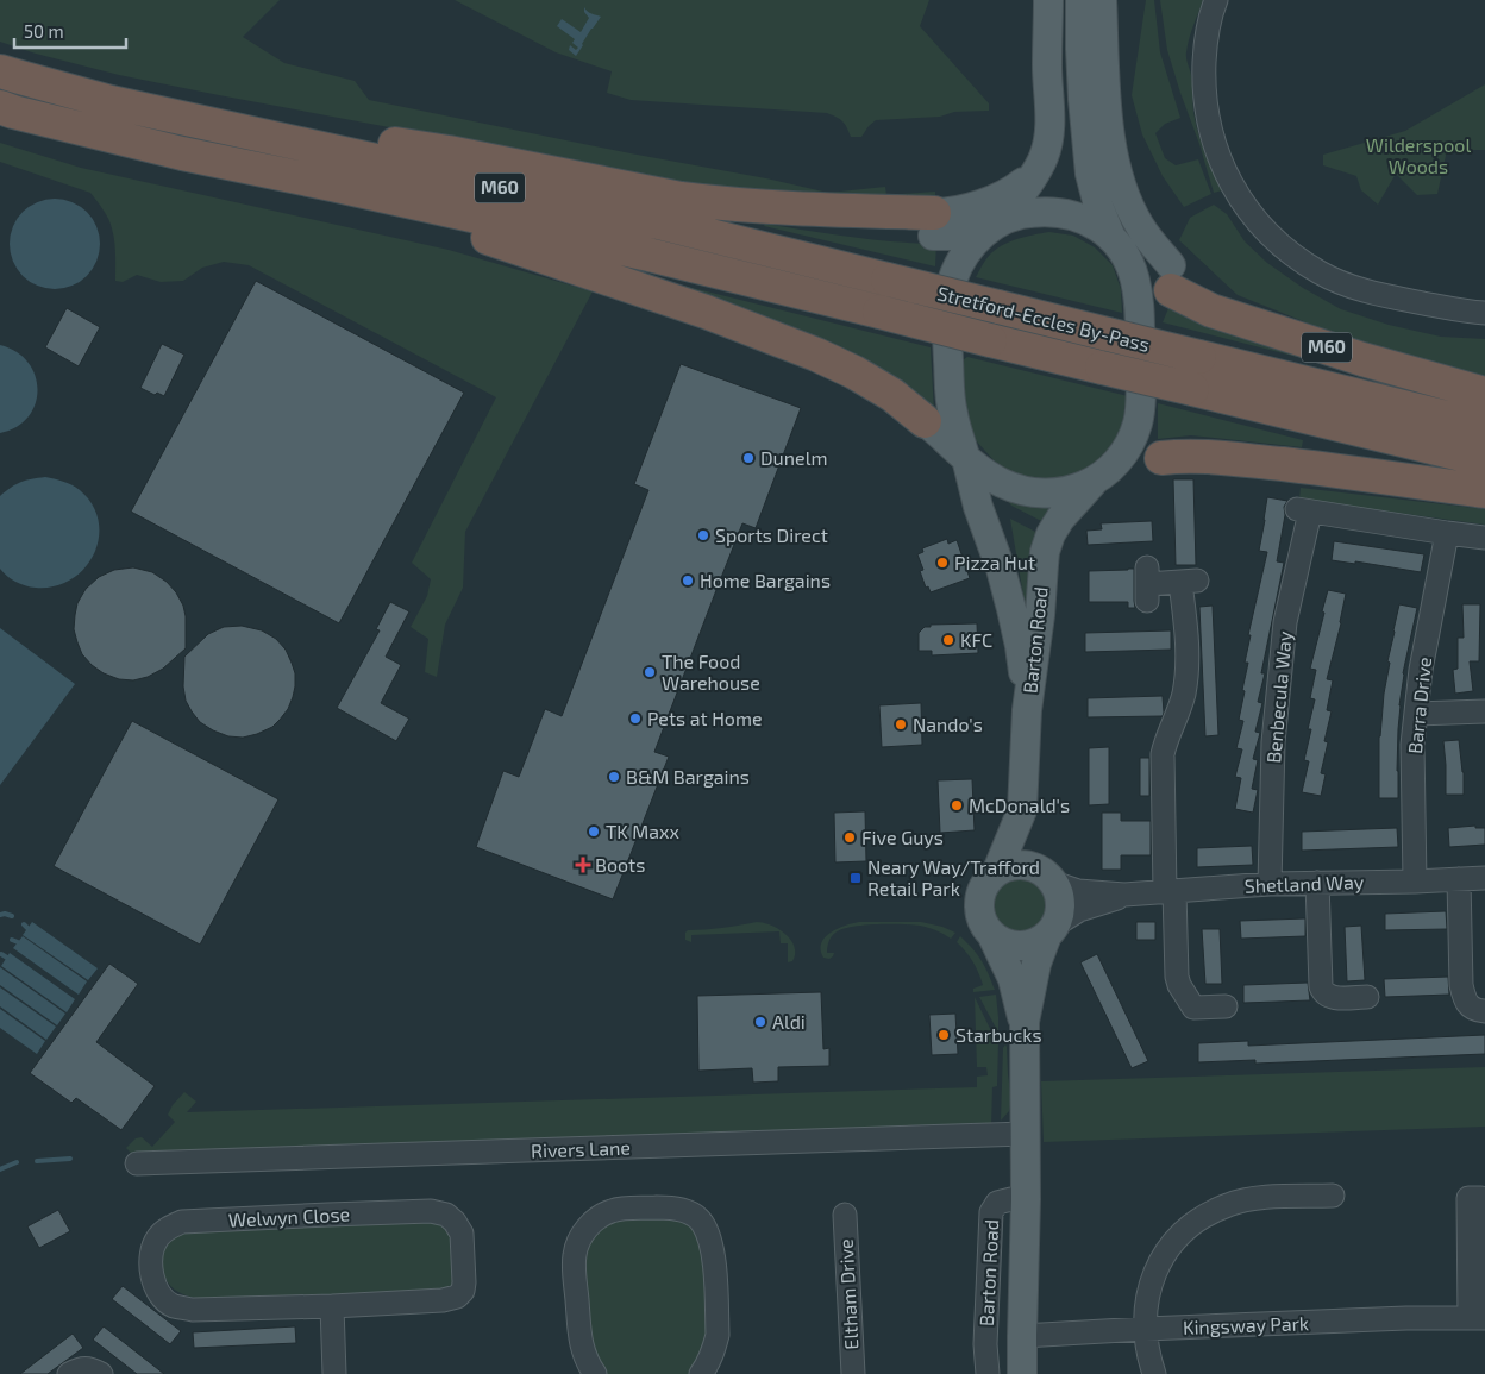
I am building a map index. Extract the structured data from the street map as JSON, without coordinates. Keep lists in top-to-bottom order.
{
  "streets": {
    "highway": ["M60", "Stretford-Eccles By-Pass"],
    "main road": ["Barton Road"],
    "street": [
      "Benbecula Way",
      "Barra Drive",
      "Shetland Way",
      "Rivers Lane",
      "Welwyn Close",
      "Eltham Drive",
      "Kingsway Park"
    ]
  },
  "crossings": [
    ["M60", "Stretford-Eccles By-Pass"],
    ["Barton Road", "Shetland Way"],
    ["Barton Road", "Rivers Lane"],
    ["Barton Road", "Kingsway Park"],
    ["Benbecula Way", "Barra Drive"],
    ["Benbecula Way", "Shetland Way"],
    ["Barra Drive", "Shetland Way"]
  ],
  "parks": ["Wilderspool Woods"],
  "places": {
    "other": [
      "Dunelm",
      "Sports Direct",
      "Pizza Hut",
      "Home Bargains",
      "KFC",
      "The Food Warehouse",
      "Pets at Home",
      "Nando's",
      "B&M Bargains",
      "McDonald's",
      "TK Maxx",
      "Five Guys",
      "Aldi",
      "Starbucks"
    ],
    "health": ["Boots"],
    "transit": ["Neary Way/Trafford Retail Park"]
  },
  "scale_bar": "50 m"
}
